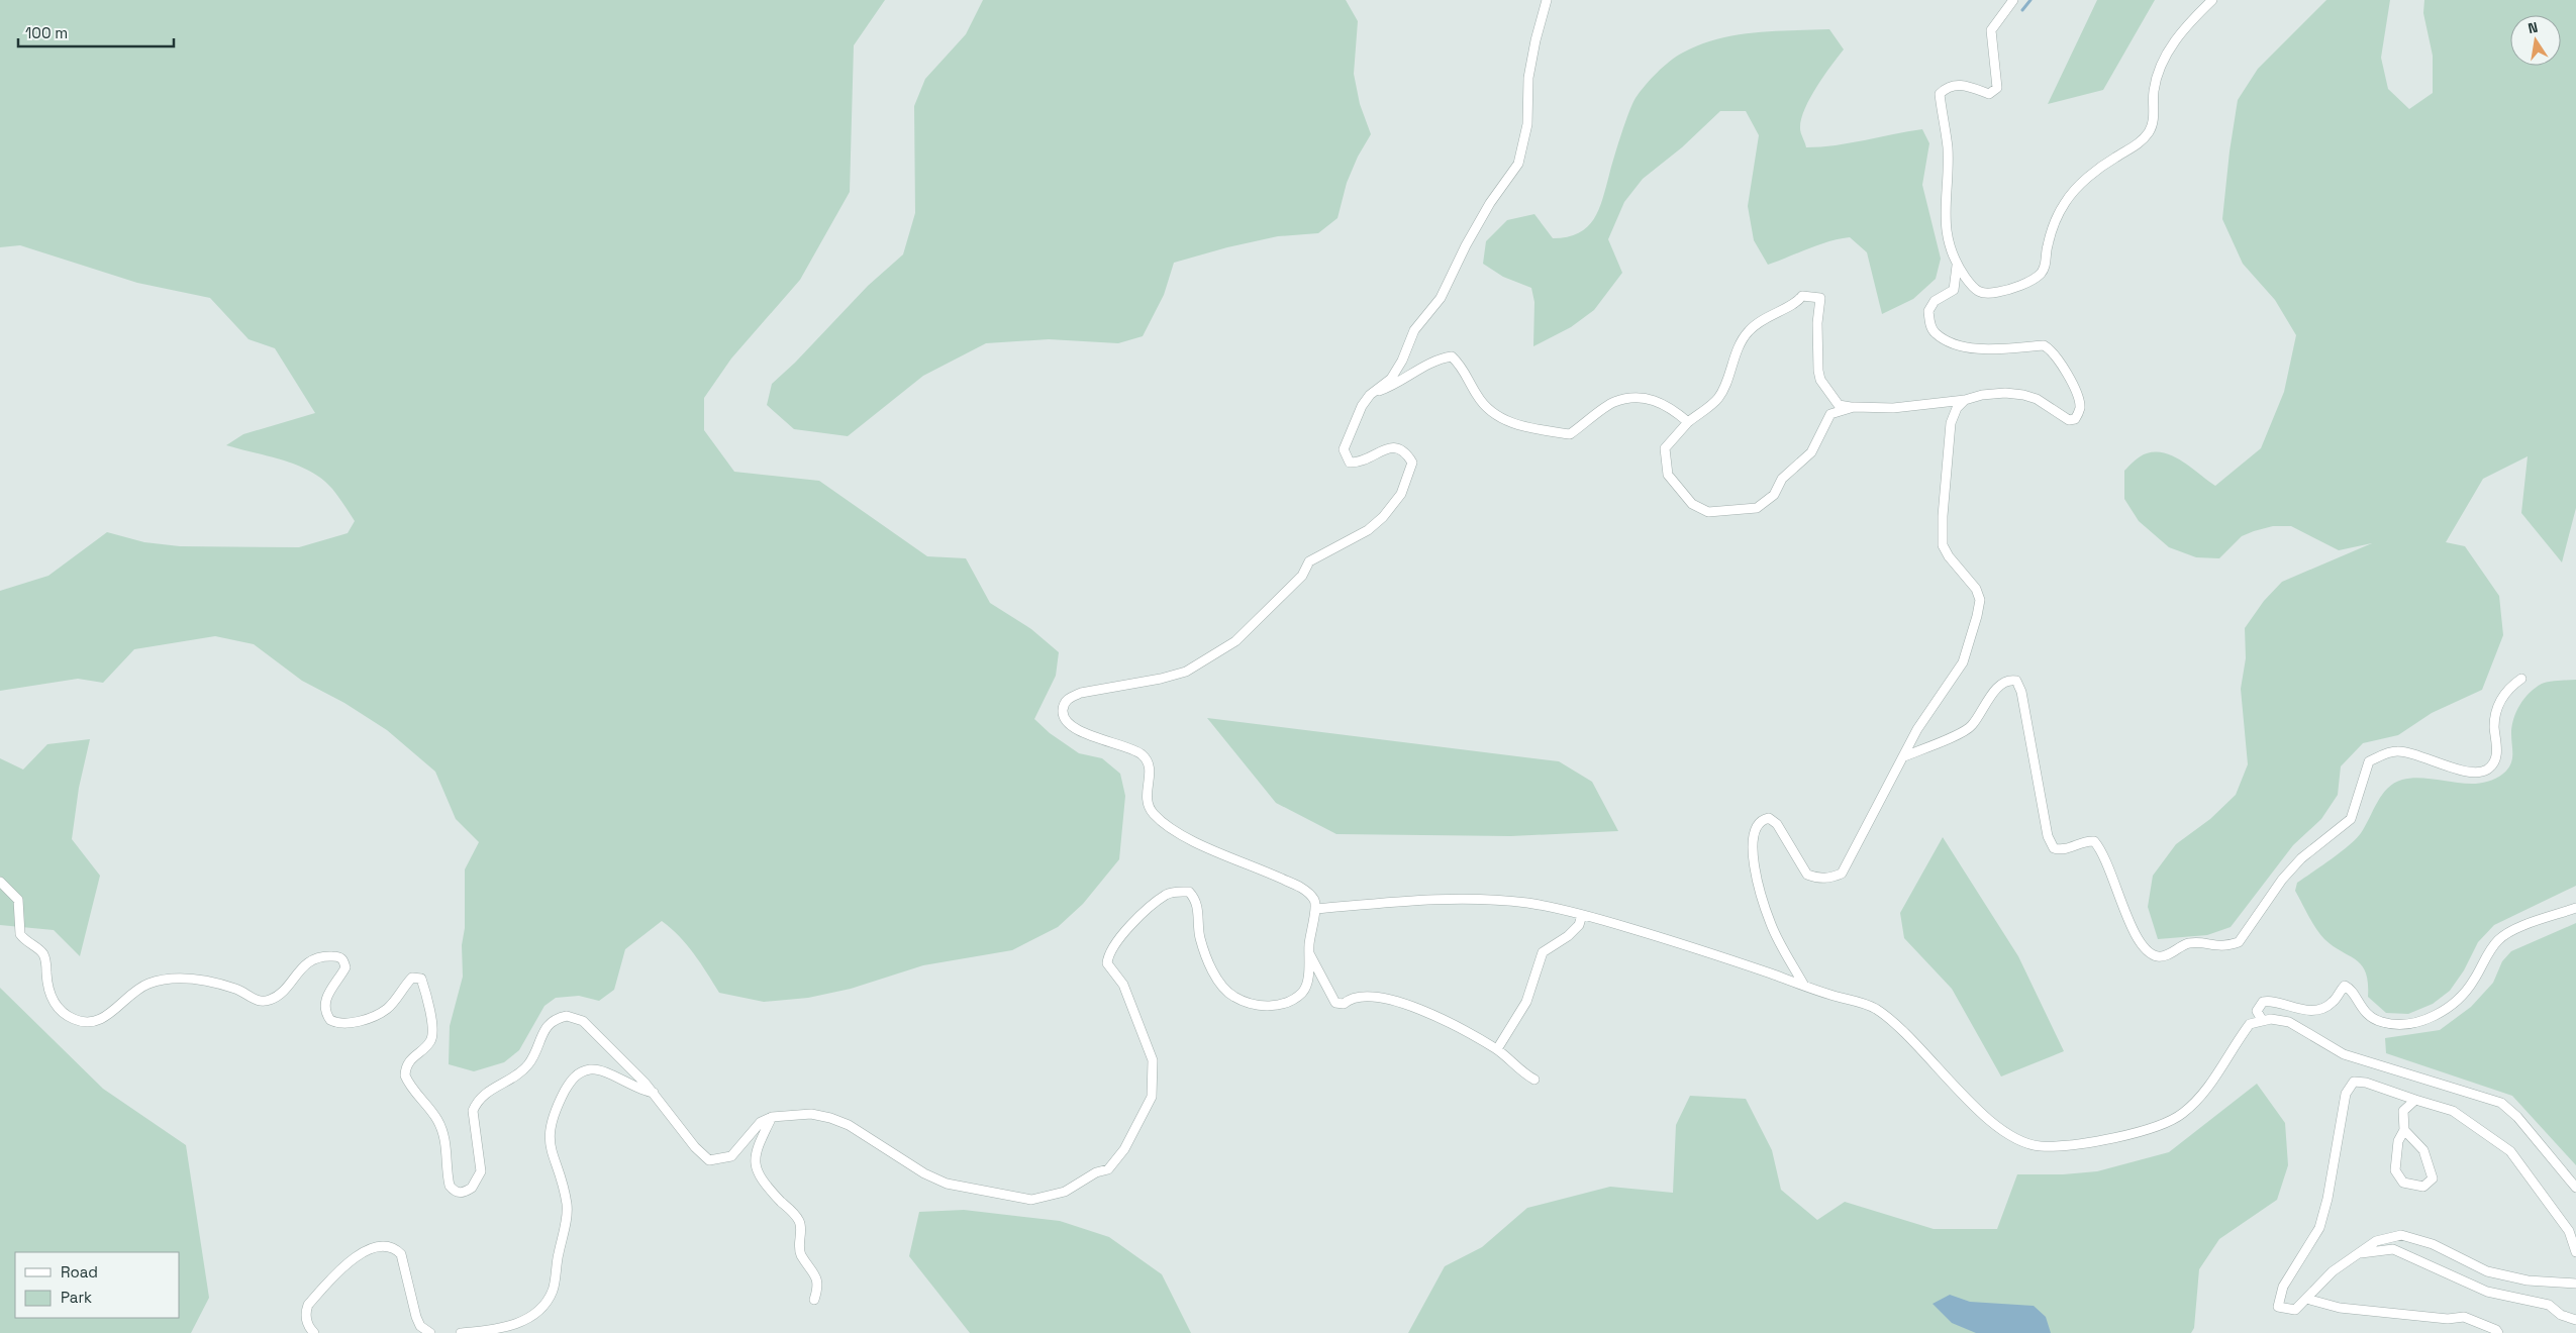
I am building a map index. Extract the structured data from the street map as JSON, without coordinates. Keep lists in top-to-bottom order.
{
  "legend": ["Road", "Park"],
  "scale_bar": "100 m",
  "north": "top"
}
